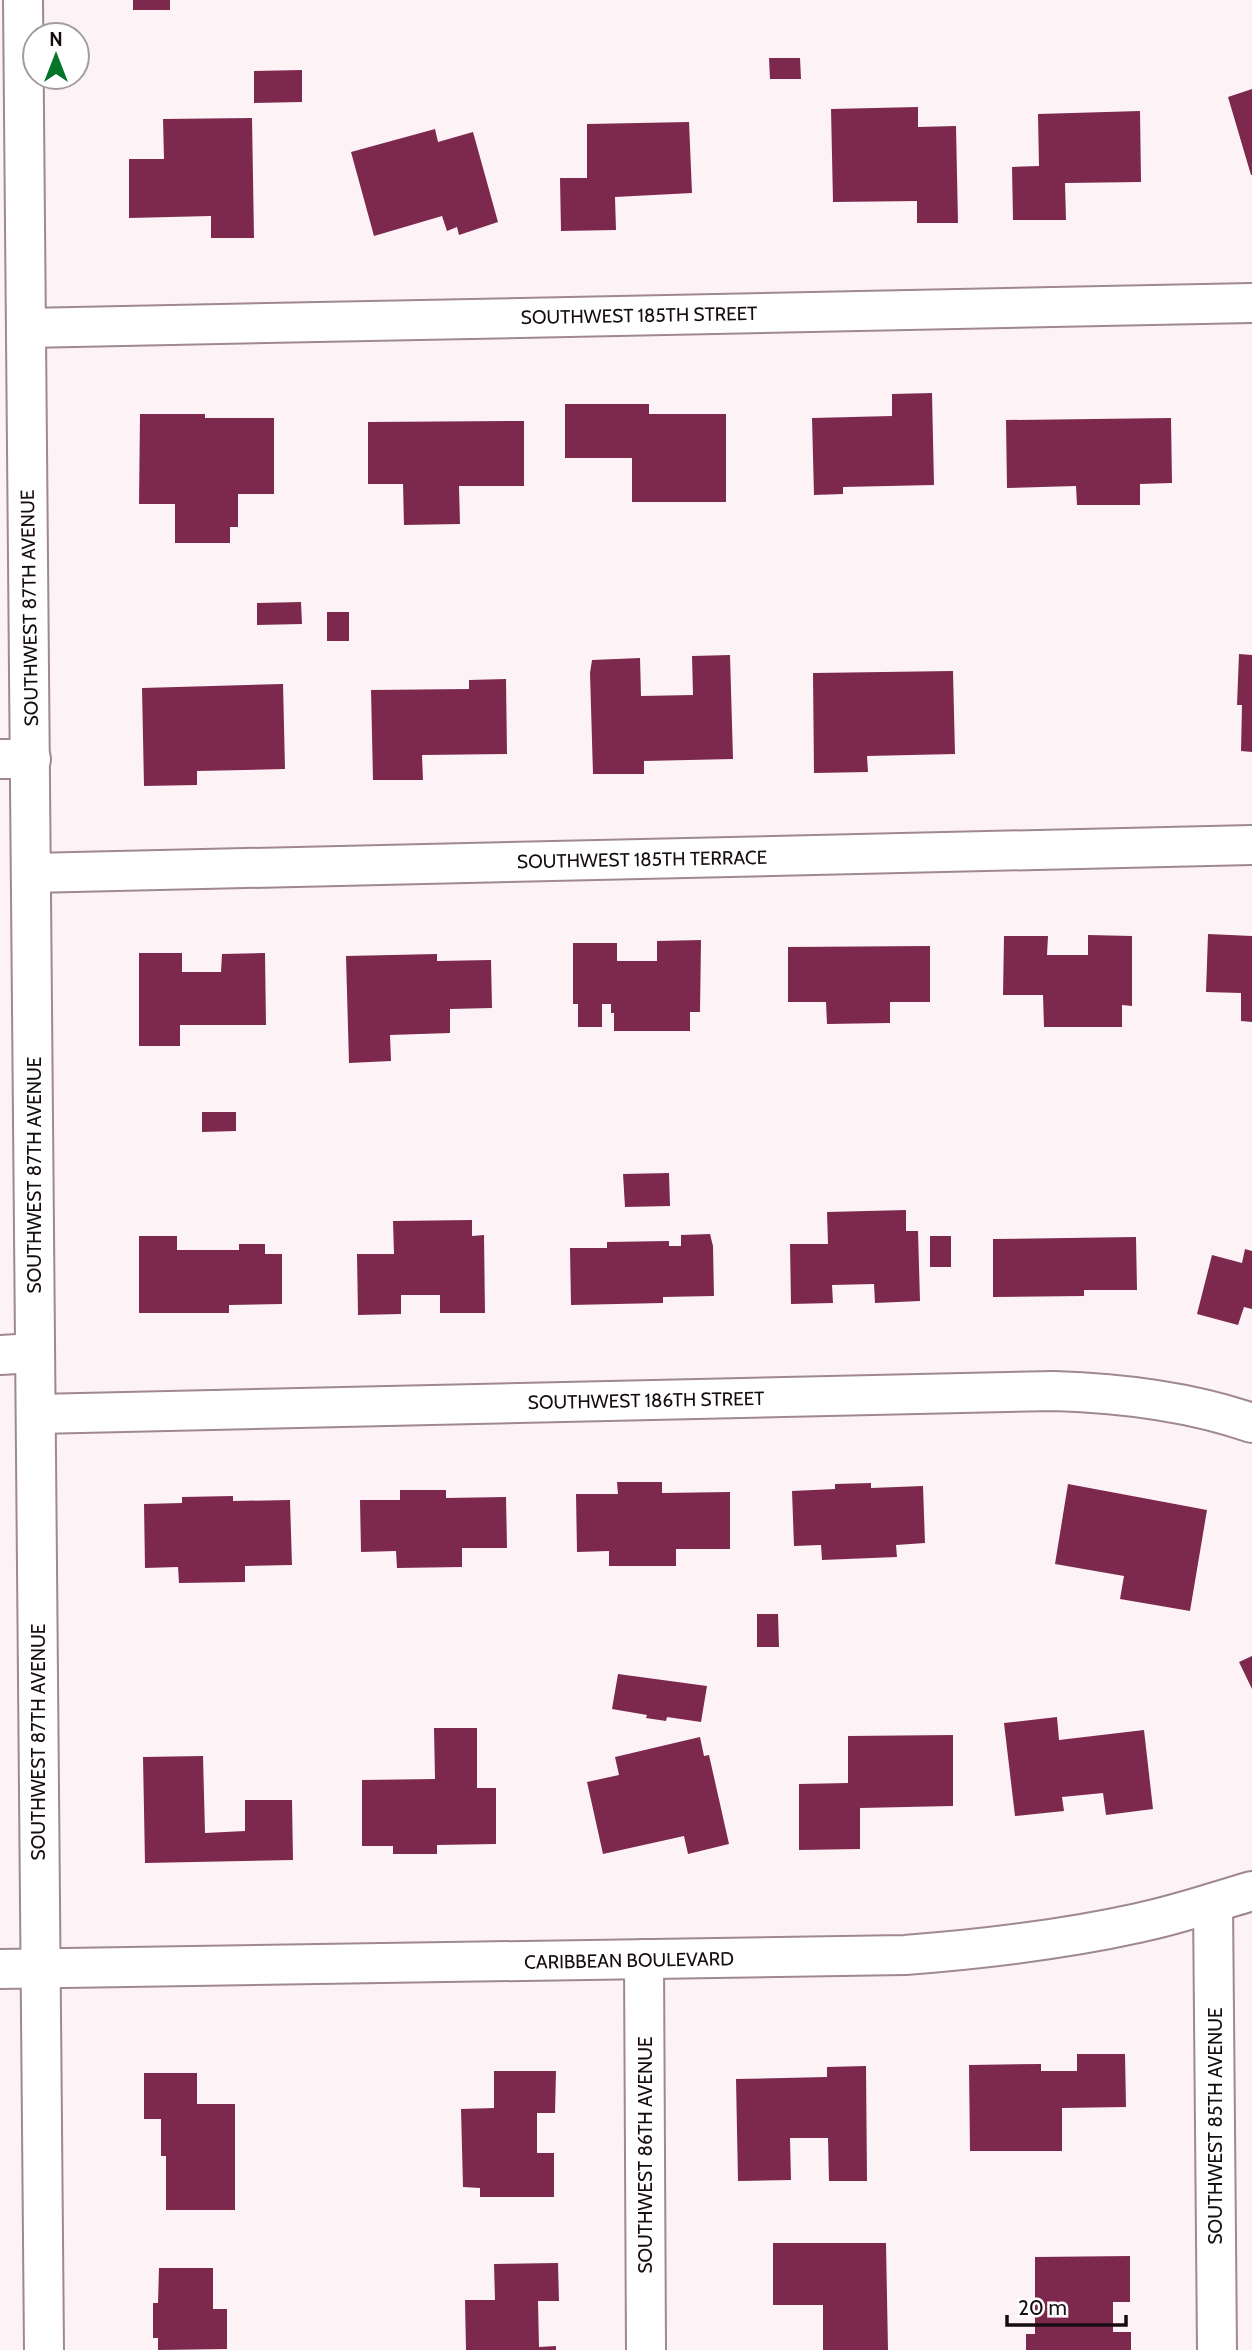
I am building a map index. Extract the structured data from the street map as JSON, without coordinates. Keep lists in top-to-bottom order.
{
  "streets": {
    "street": [
      "SOUTHWEST 185TH STREET",
      "SOUTHWEST 87TH AVENUE",
      "SOUTHWEST 185TH TERRACE",
      "SOUTHWEST 186TH STREET",
      "CARIBBEAN BOULEVARD",
      "SOUTHWEST 85TH AVENUE",
      "SOUTHWEST 86TH AVENUE"
    ]
  },
  "crossings": [
    ["SOUTHWEST 185TH STREET", "SOUTHWEST 87TH AVENUE"],
    ["SOUTHWEST 87TH AVENUE", "SOUTHWEST 185TH TERRACE"],
    ["SOUTHWEST 87TH AVENUE", "SOUTHWEST 186TH STREET"],
    ["SOUTHWEST 87TH AVENUE", "CARIBBEAN BOULEVARD"],
    ["CARIBBEAN BOULEVARD", "SOUTHWEST 85TH AVENUE"],
    ["CARIBBEAN BOULEVARD", "SOUTHWEST 86TH AVENUE"]
  ],
  "scale_bar": "20 m",
  "north": "top"
}
